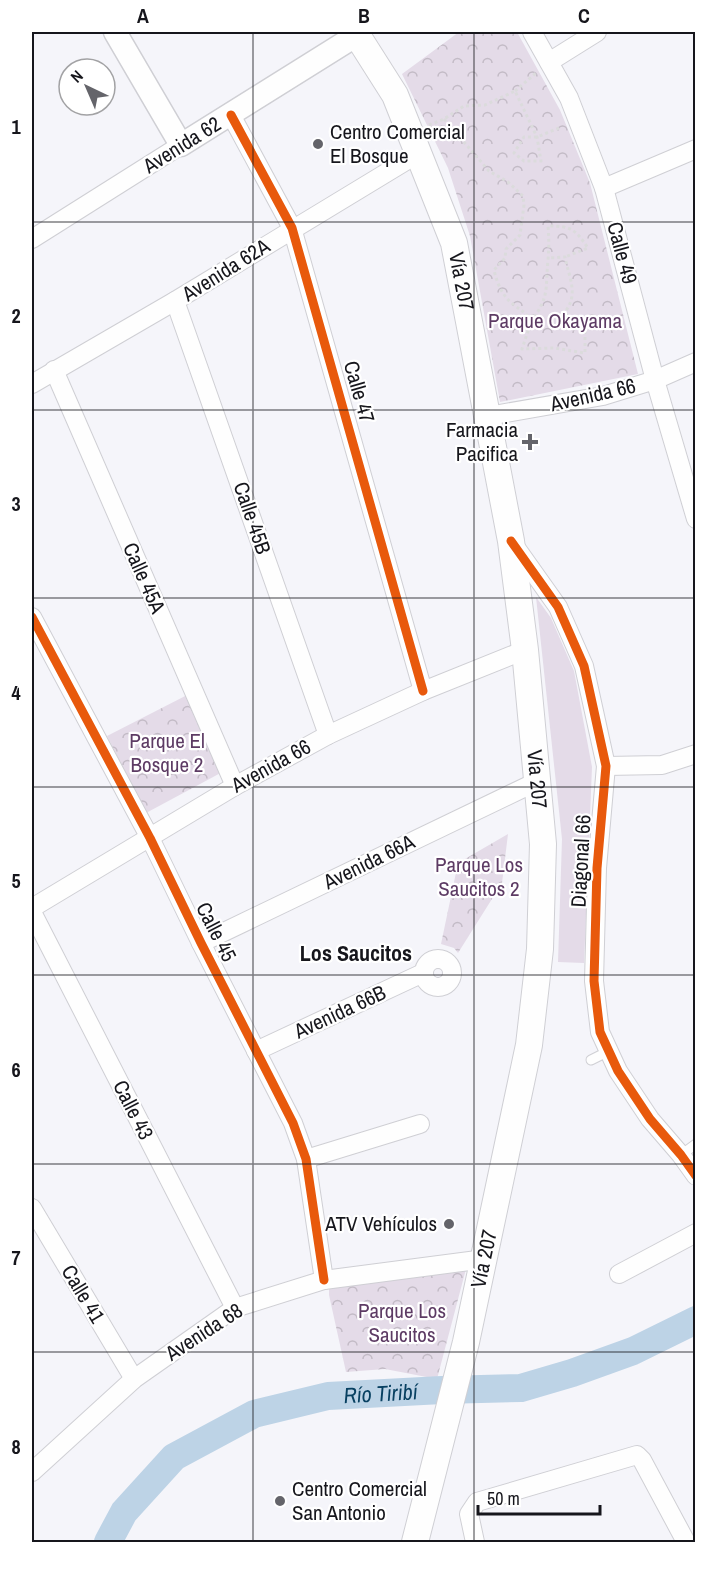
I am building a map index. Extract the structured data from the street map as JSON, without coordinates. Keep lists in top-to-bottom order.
{
  "streets": {
    "main road": ["Vía 207"],
    "street": [
      "Avenida 62",
      "Calle 49",
      "Avenida 62A",
      "Calle 47",
      "Avenida 66",
      "Calle 45B",
      "Calle 45A",
      "Diagonal 66",
      "Avenida 66A",
      "Calle 45",
      "Avenida 66B",
      "Calle 43",
      "Calle 41",
      "Avenida 68"
    ]
  },
  "crossings": [
    ["Avenida 62", "Vía 207"],
    ["Avenida 62", "Calle 47"],
    ["Calle 49", "Avenida 66"],
    ["Avenida 62A", "Vía 207"],
    ["Avenida 62A", "Calle 47"],
    ["Avenida 62A", "Calle 45B"],
    ["Avenida 62A", "Calle 45A"],
    ["Vía 207", "Avenida 66"],
    ["Vía 207", "Diagonal 66"],
    ["Vía 207", "Avenida 66A"],
    ["Vía 207", "Avenida 68"],
    ["Calle 47", "Avenida 66"],
    ["Avenida 66", "Calle 45B"],
    ["Avenida 66", "Calle 45A"],
    ["Avenida 66", "Calle 45"],
    ["Avenida 66", "Calle 43"],
    ["Avenida 66A", "Calle 45"],
    ["Calle 45", "Avenida 66B"],
    ["Calle 45", "Avenida 68"],
    ["Calle 43", "Avenida 68"],
    ["Calle 41", "Avenida 68"]
  ],
  "districts": ["Los Saucitos"],
  "water": ["Río Tiribí"],
  "parks": [
    "Parque Okayama",
    "Parque El Bosque 2",
    "Parque Los Saucitos 2",
    "Parque Los Saucitos"
  ],
  "places": {
    "other": ["Centro Comercial El Bosque", "ATV Vehículos", "Centro Comercial San Antonio"],
    "health": ["Farmacia Pacifica"]
  },
  "scale_bar": "50 m",
  "north": "top left",
  "grid": {
    "columns": ["A", "B", "C"],
    "rows": [
      "1",
      "2",
      "3",
      "4",
      "5",
      "6",
      "7",
      "8"
    ]
  }
}
